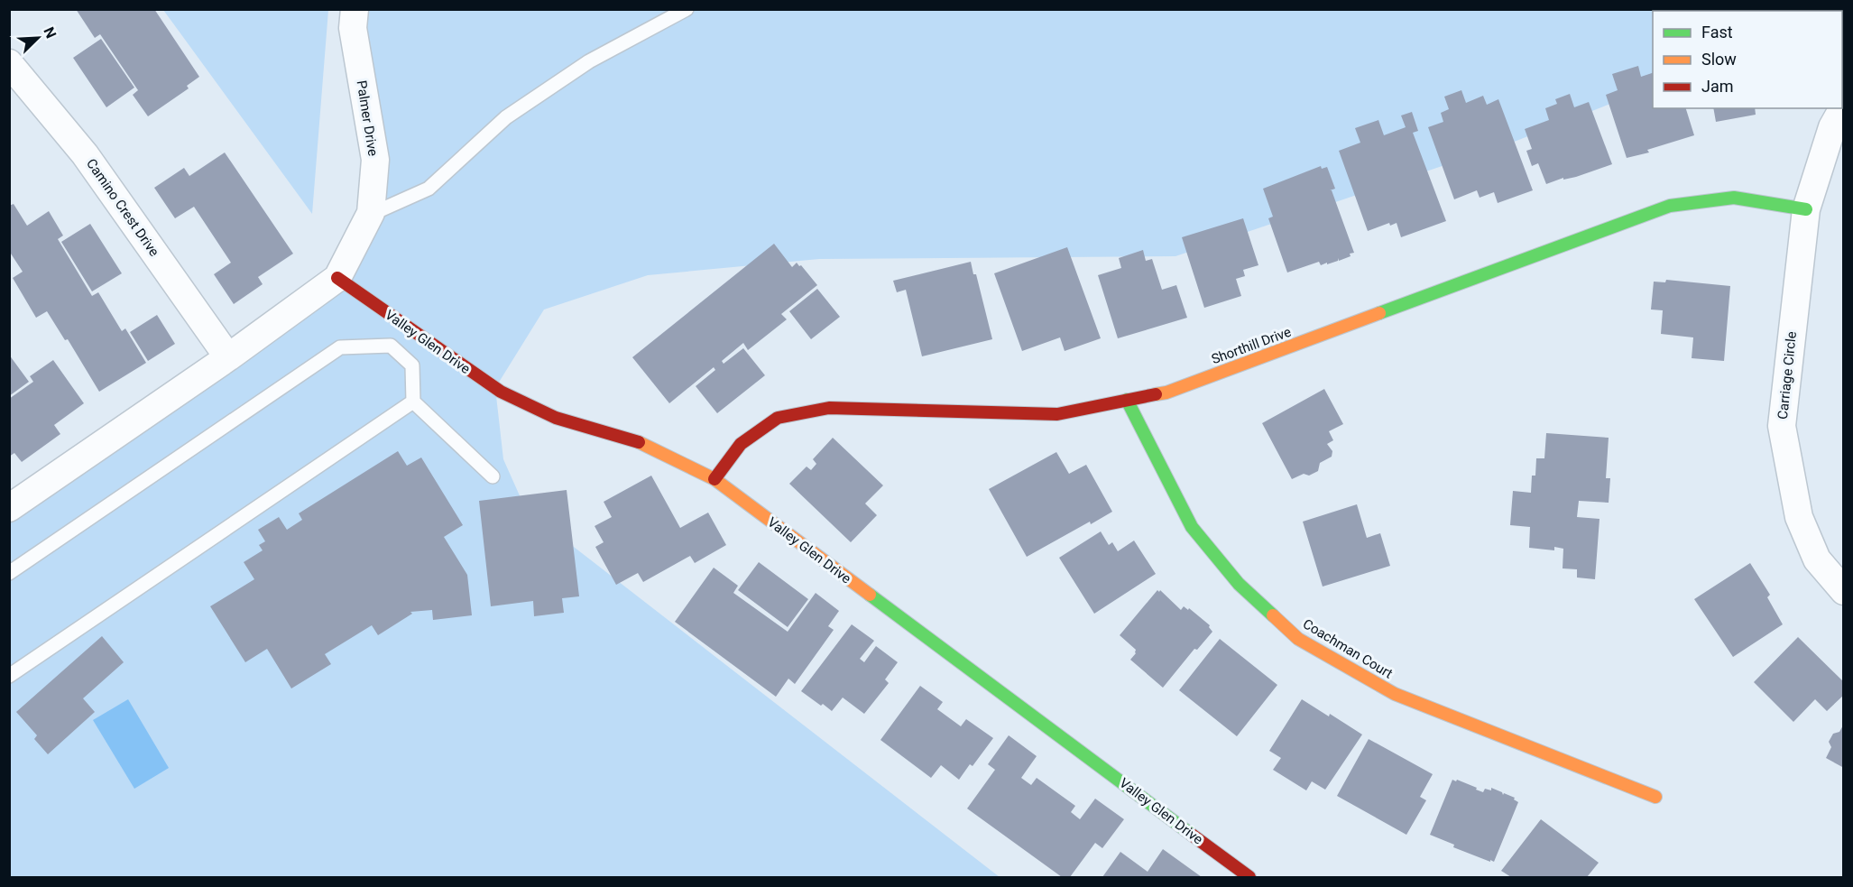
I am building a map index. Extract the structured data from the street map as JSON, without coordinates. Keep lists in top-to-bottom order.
{
  "streets": {
    "street": [
      "Palmer Drive",
      "Camino Crest Drive",
      "Valley Glen Drive",
      "Shorthill Drive",
      "Carriage Circle",
      "Coachman Court"
    ]
  },
  "crossings": [
    ["Palmer Drive", "Camino Crest Drive"],
    ["Palmer Drive", "Valley Glen Drive"],
    ["Valley Glen Drive", "Shorthill Drive"],
    ["Shorthill Drive", "Carriage Circle"],
    ["Shorthill Drive", "Coachman Court"]
  ],
  "legend": ["Fast", "Slow", "Jam"],
  "north": "top right"
}
